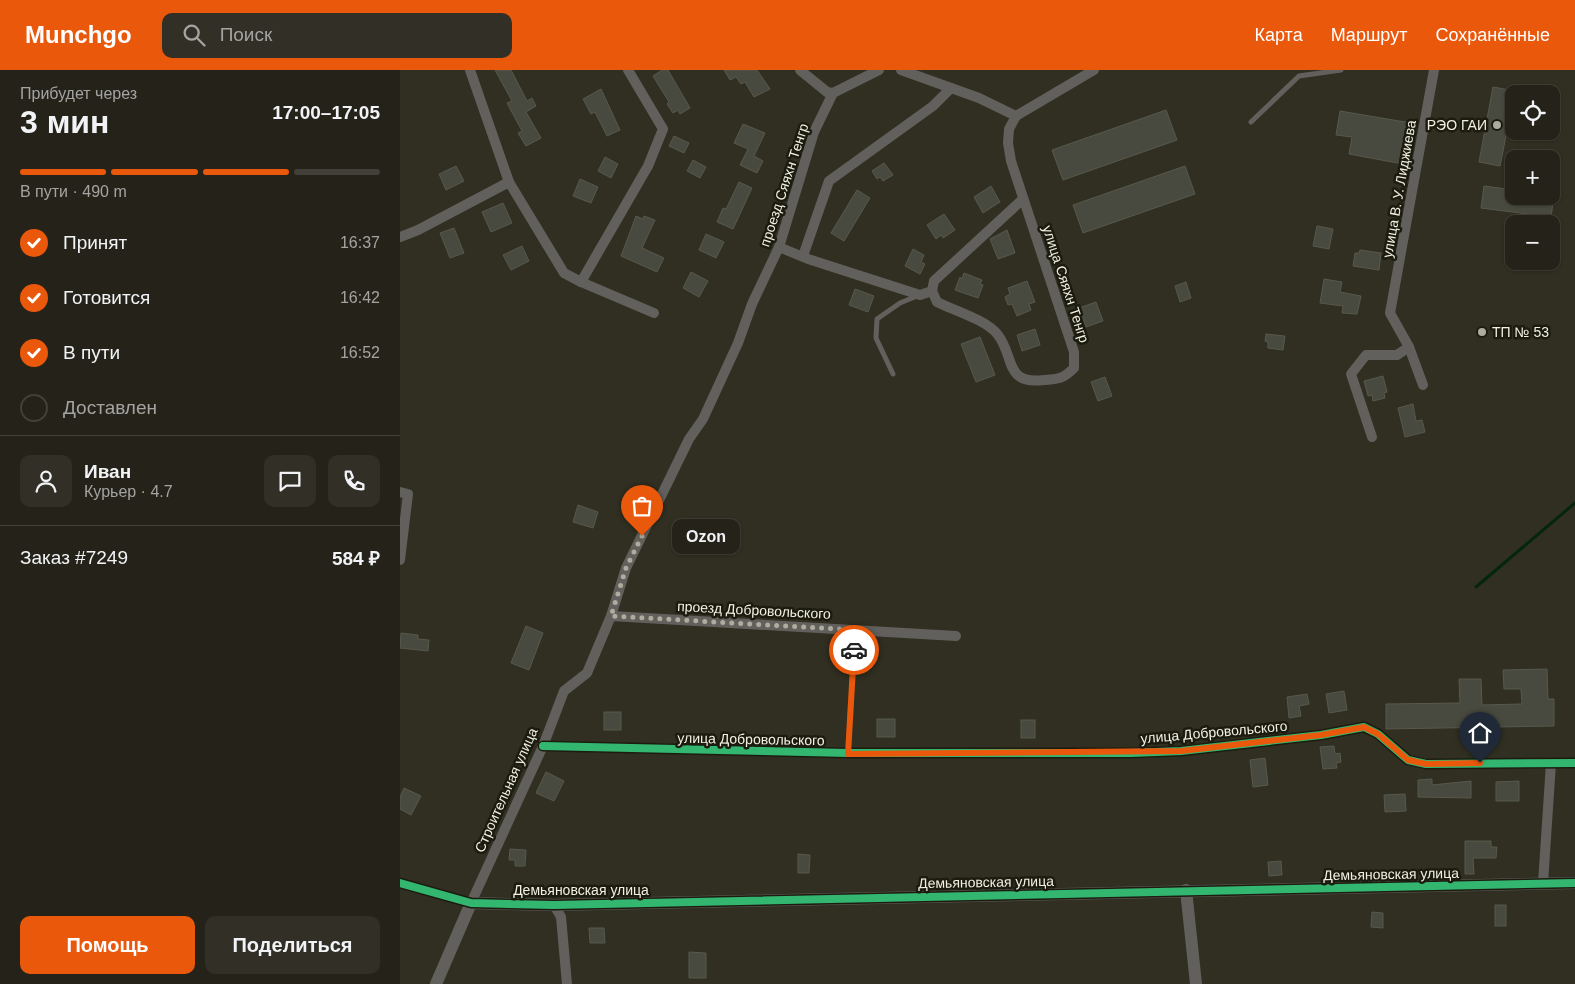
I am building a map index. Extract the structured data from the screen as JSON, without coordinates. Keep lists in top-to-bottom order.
{
  "streets": {
    "street": [
      "проезд Сяяхн Тенгр",
      "улица В. У. Лиджиева",
      "улица Сяяхн Тенгр",
      "проезд Добровольского",
      "улица Добровольского",
      "Строительная улица",
      "Демьяновская улица"
    ]
  },
  "crossings": [
    ["проезд Сяяхн Тенгр", "проезд Добровольского"],
    ["проезд Сяяхн Тенгр", "Строительная улица"],
    ["проезд Добровольского", "Строительная улица"],
    ["улица Добровольского", "Строительная улица"],
    ["Строительная улица", "Демьяновская улица"]
  ],
  "places": ["РЭО ГАИ", "ТП № 53", "Ozon"],
  "page": {
    "header": "Munchgo",
    "search": "Поиск",
    "nav": ["Карта", "Маршрут", "Сохранённые"],
    "heading": ["3 мин", "Прибудет через", "17:00–17:05"],
    "panel": [
      "Иван",
      "Курьер · 4.7",
      "Заказ #7249",
      "584 ₽"
    ],
    "map_buttons": ["+", "−"],
    "bar": "В пути · 490 m",
    "list": [
      ["Принят", "16:37"],
      ["Готовится", "16:42"],
      ["В пути", "16:52"],
      "Доставлен"
    ],
    "bubble": "Ozon",
    "buttons": ["Помощь", "Поделиться"]
  }
}
